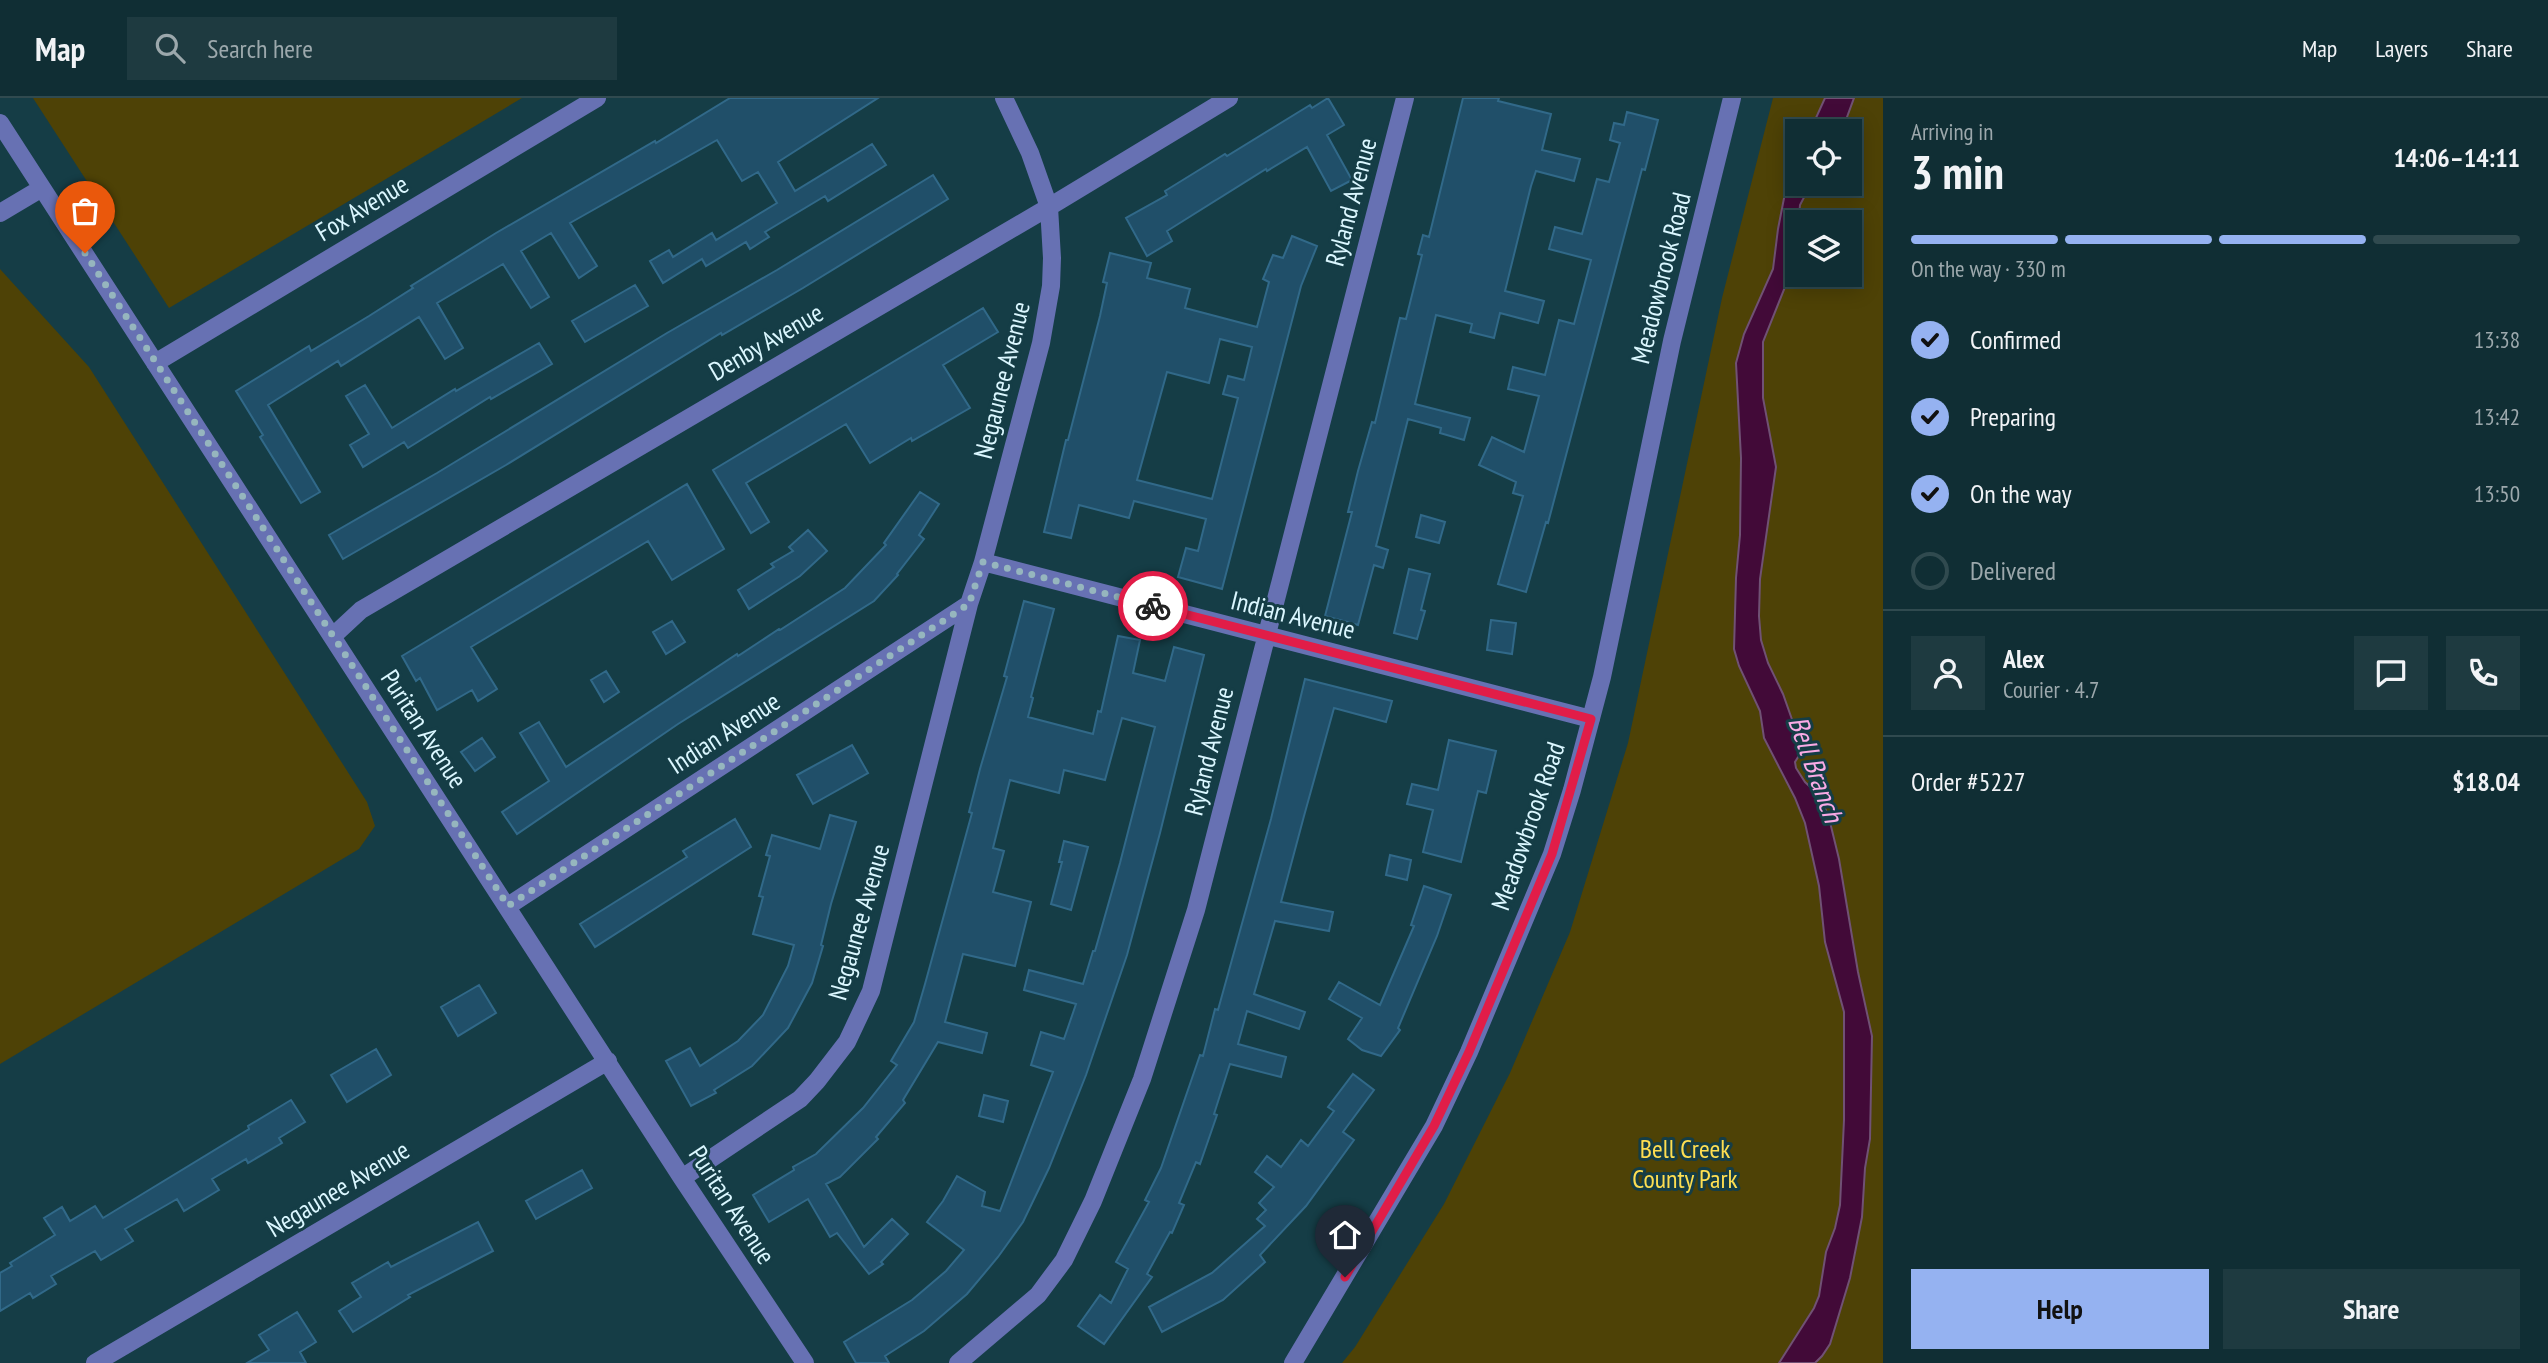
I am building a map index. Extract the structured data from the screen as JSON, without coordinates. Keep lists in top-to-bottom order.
{
  "streets": {
    "street": [
      "Ryland Avenue",
      "Fox Avenue",
      "Meadowbrook Road",
      "Denby Avenue",
      "Negaunee Avenue",
      "Indian Avenue",
      "Puritan Avenue"
    ]
  },
  "crossings": [
    ["Ryland Avenue", "Indian Avenue"],
    ["Fox Avenue", "Puritan Avenue"],
    ["Meadowbrook Road", "Indian Avenue"],
    ["Denby Avenue", "Negaunee Avenue"],
    ["Denby Avenue", "Puritan Avenue"],
    ["Negaunee Avenue", "Indian Avenue"],
    ["Negaunee Avenue", "Puritan Avenue"],
    ["Indian Avenue", "Puritan Avenue"]
  ],
  "water": ["Bell Branch"],
  "parks": ["Bell Creek County Park"],
  "page": {
    "header": "Map",
    "search": "Search here",
    "nav": ["Map", "Layers", "Share"],
    "heading": ["3 min", "Arriving in", "14:06–14:11"],
    "panel": [
      "Alex",
      "Courier · 4.7",
      "Order #5227",
      "$18.04"
    ],
    "bar": "On the way · 330 m",
    "list": [
      ["Confirmed", "13:38"],
      ["Preparing", "13:42"],
      ["On the way", "13:50"],
      "Delivered"
    ],
    "buttons": ["Help", "Share"]
  }
}
